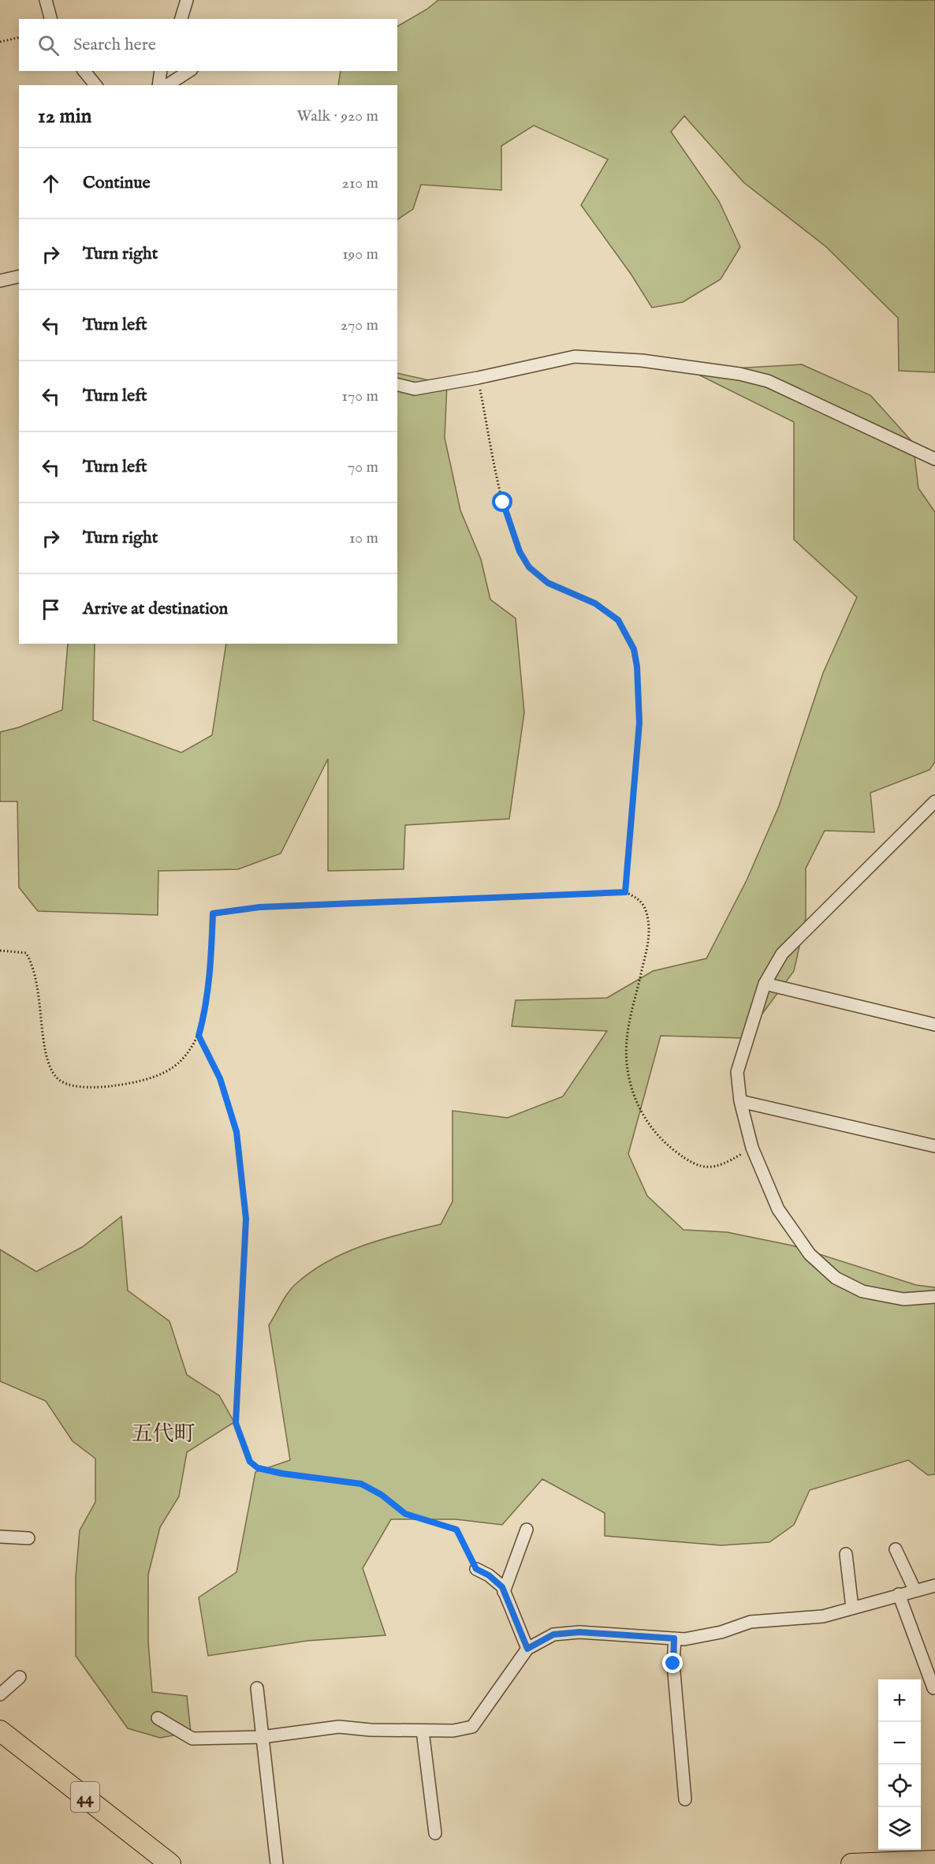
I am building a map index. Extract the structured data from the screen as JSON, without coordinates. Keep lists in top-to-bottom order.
{
  "streets": {
    "main road": ["44"]
  },
  "districts": ["五代町"],
  "page": {
    "search": "Search here",
    "heading": ["12 min", "Walk · 920 m"],
    "list": [
      ["Continue", "210 m"],
      ["Turn right", "190 m"],
      ["Turn left", "270 m"],
      ["Turn left", "170 m"],
      ["Turn left", "70 m"],
      ["Turn right", "10 m"],
      "Arrive at destination"
    ],
    "map_buttons": ["+", "−"]
  }
}
